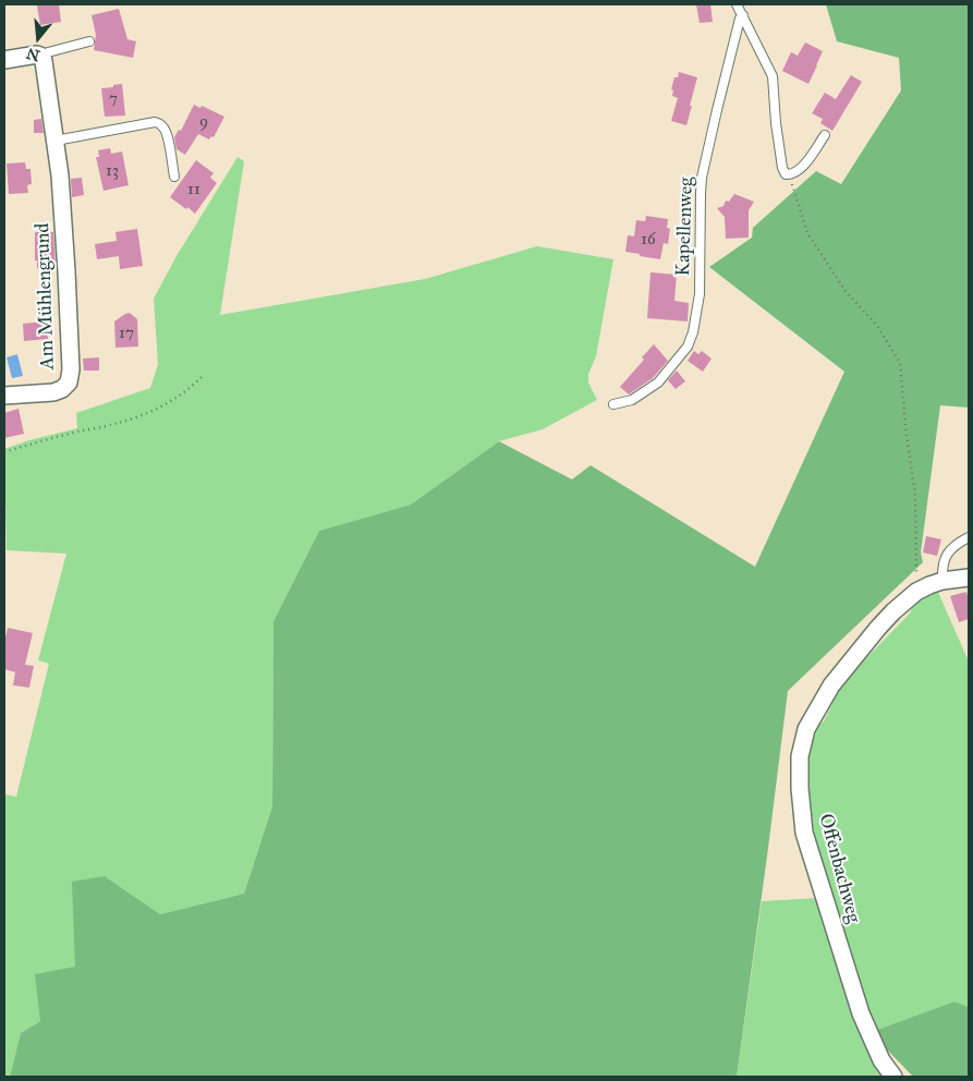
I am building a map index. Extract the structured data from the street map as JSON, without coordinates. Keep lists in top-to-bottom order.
{
  "streets": {
    "street": ["Am Mühlengrund", "Offenbachweg"],
    "lane": ["Kapellenweg"]
  },
  "house_numbers": [
    "7",
    "9",
    "13",
    "11",
    "16",
    "17"
  ],
  "north": "bottom"
}
